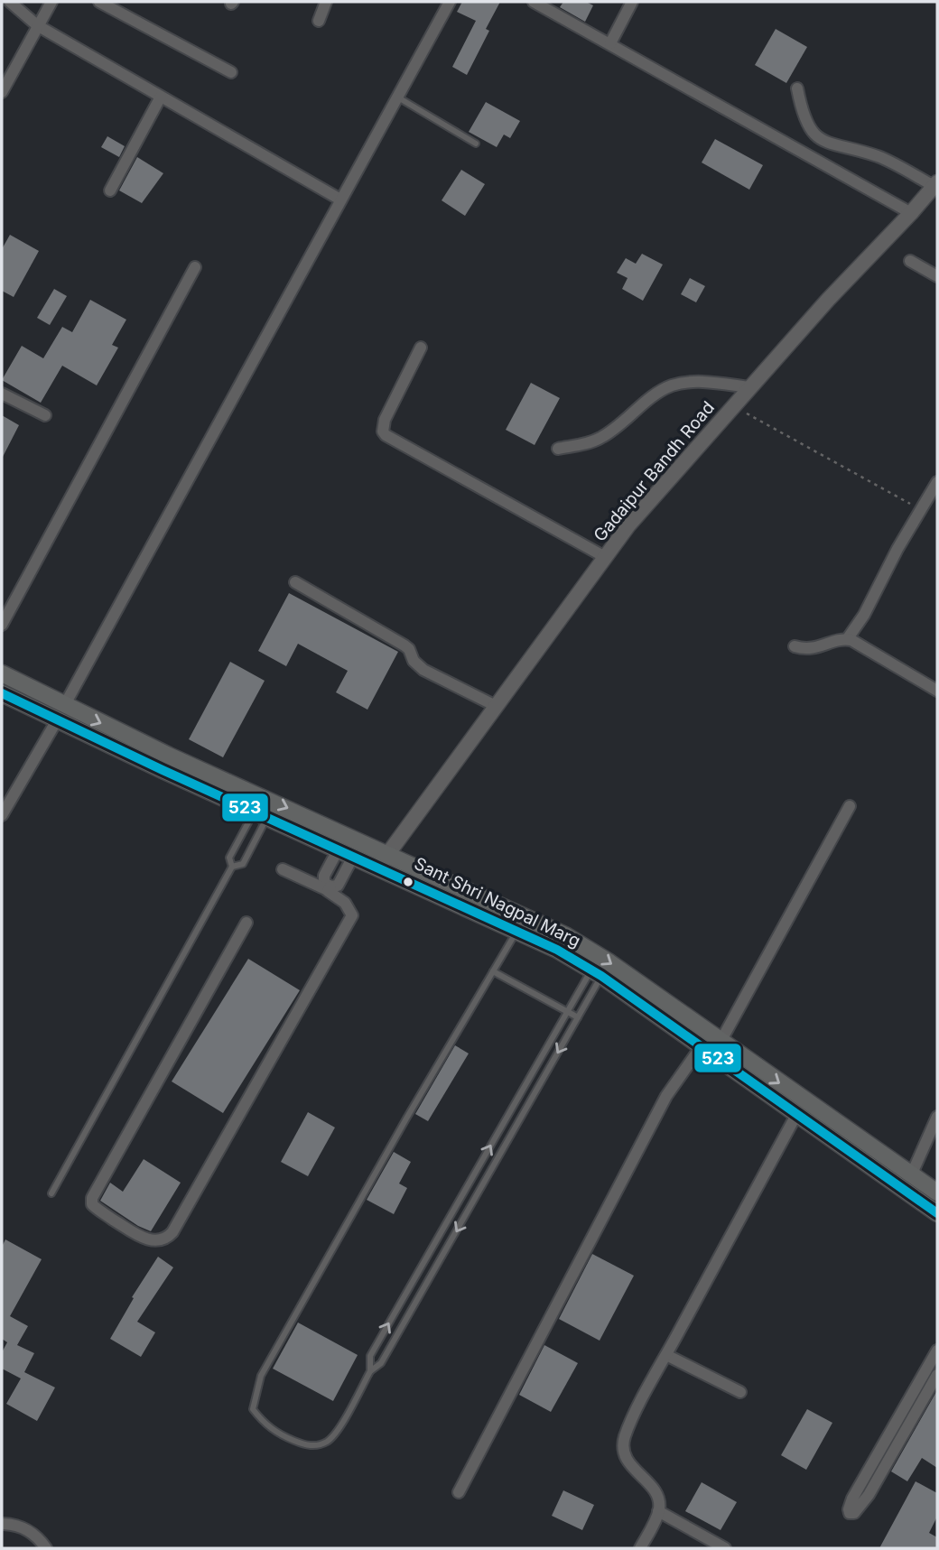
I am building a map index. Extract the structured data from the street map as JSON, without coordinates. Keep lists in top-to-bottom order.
{
  "streets": {
    "main road": ["Sant Shri Nagpal Marg"],
    "street": ["Gadaipur Bandh Road"]
  },
  "crossings": [
    ["Gadaipur Bandh Road", "Sant Shri Nagpal Marg"]
  ],
  "lines": ["transit line 523"]
}
